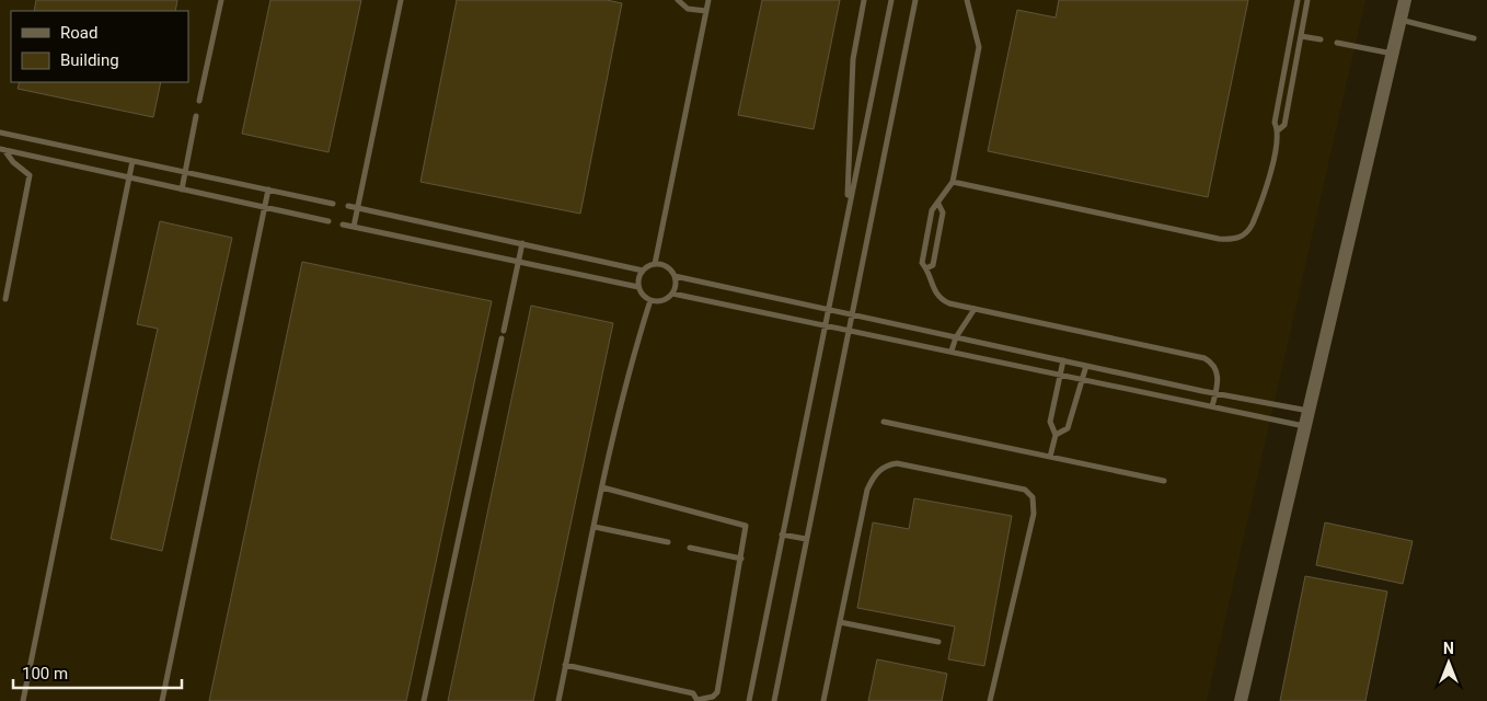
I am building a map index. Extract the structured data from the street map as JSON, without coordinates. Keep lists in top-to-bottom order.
{
  "legend": ["Road", "Building"],
  "scale_bar": "100 m",
  "north": "top"
}
